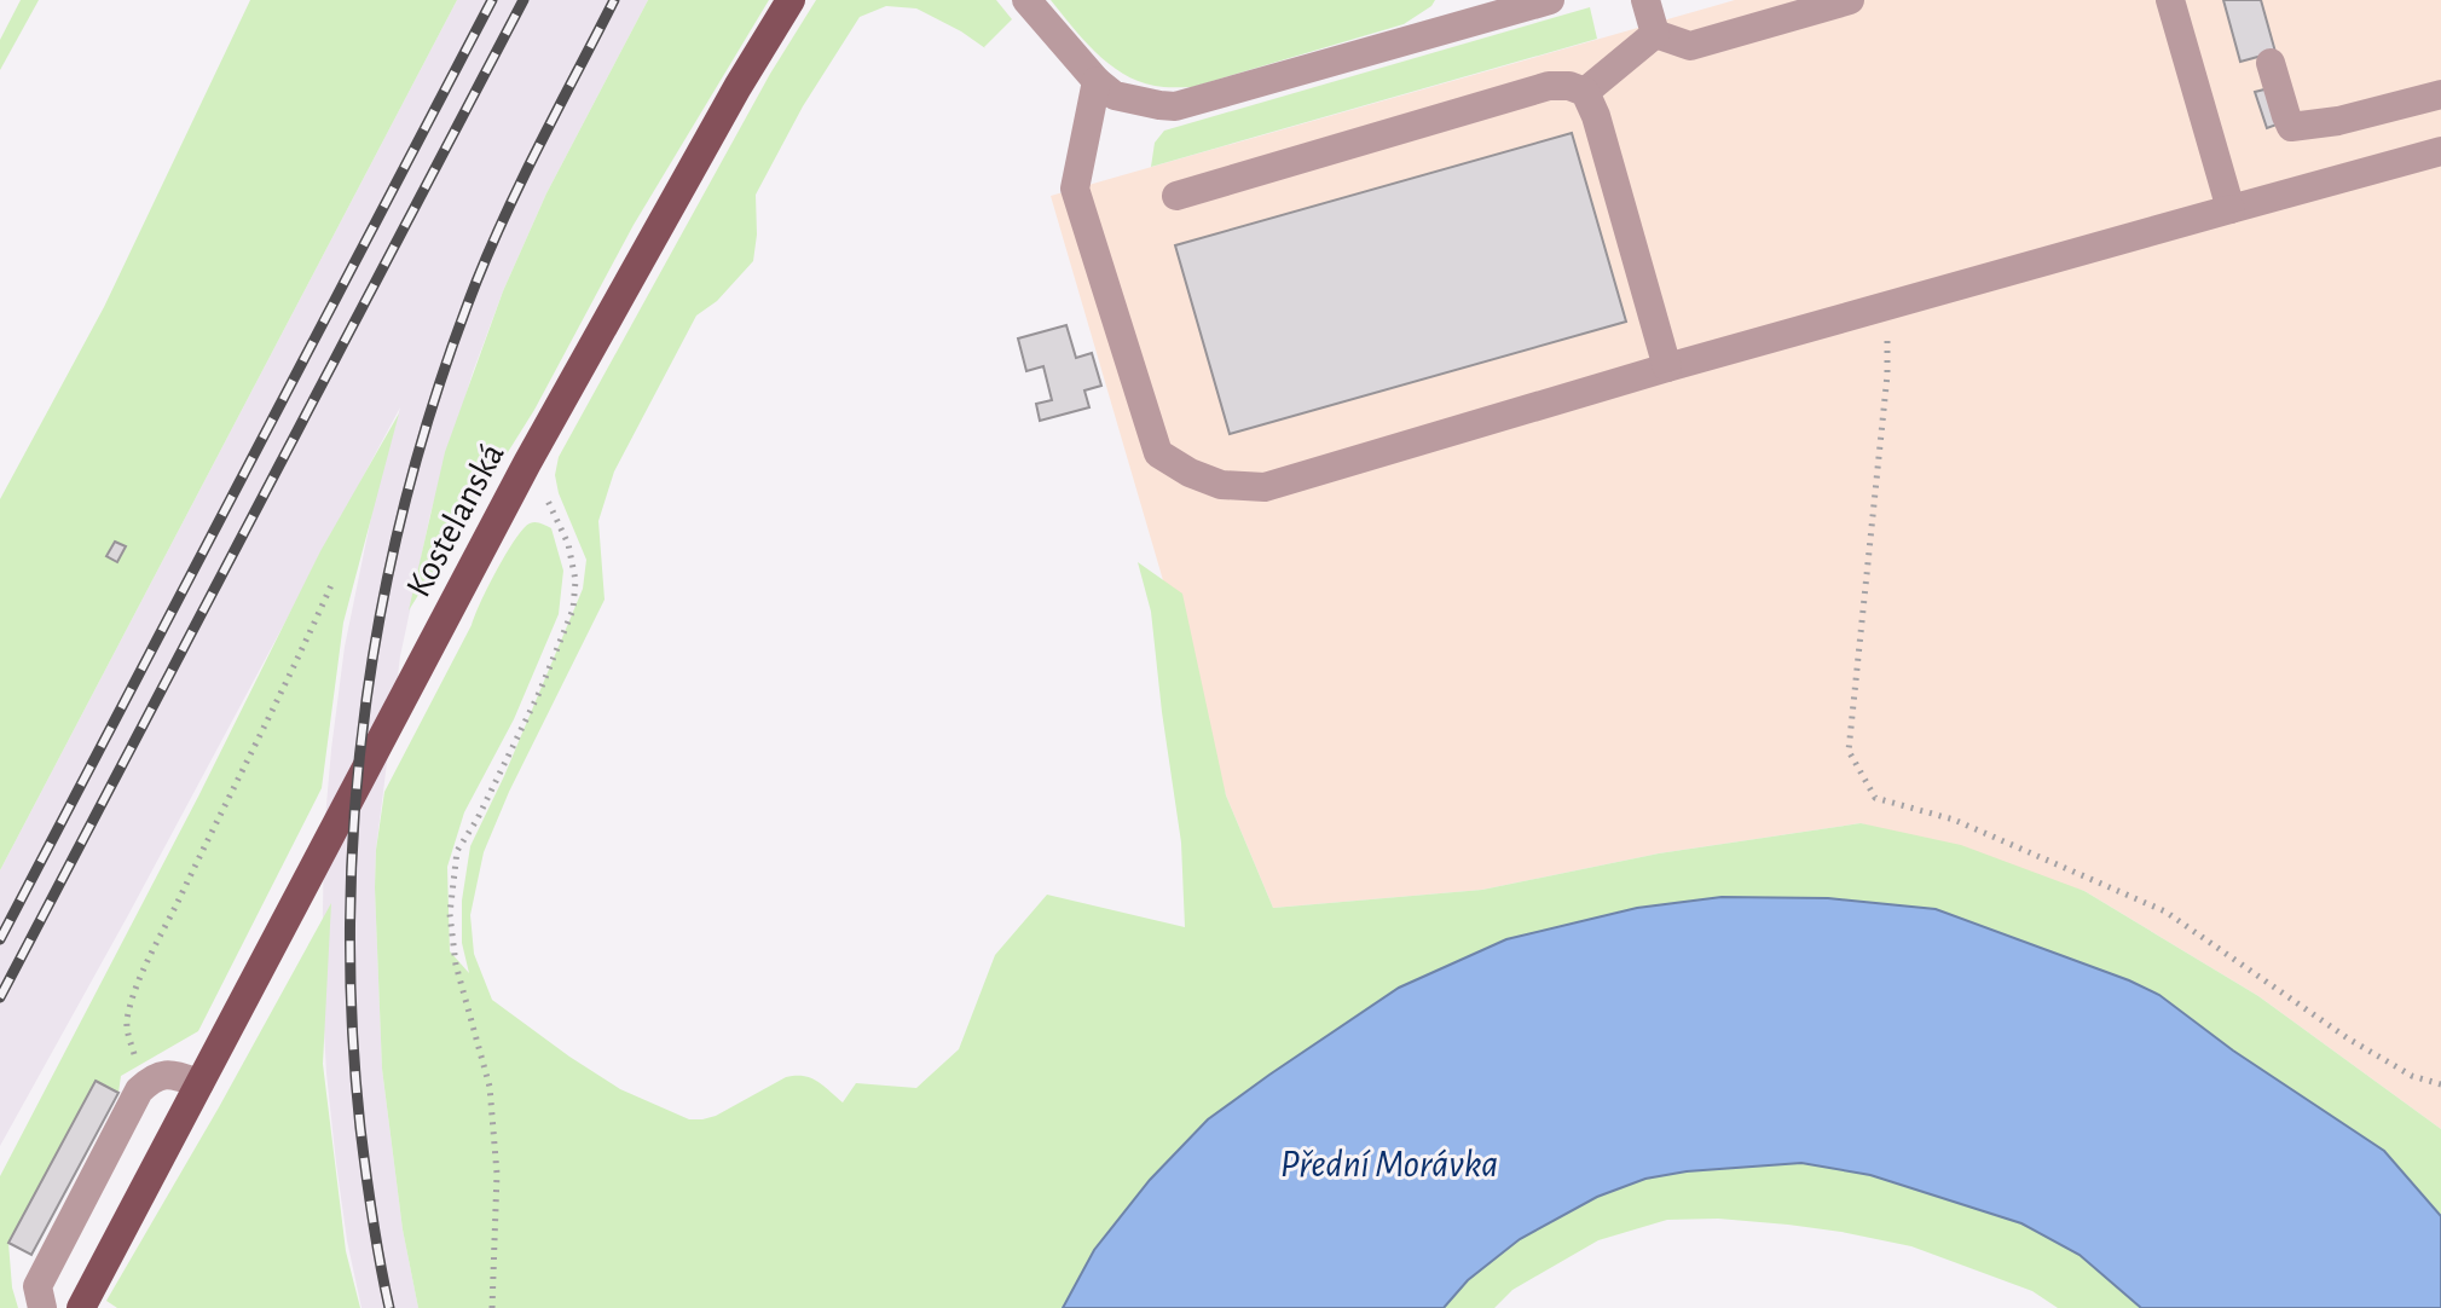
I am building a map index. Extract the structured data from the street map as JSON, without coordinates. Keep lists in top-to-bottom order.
{
  "streets": {
    "main road": ["Kostelanská"]
  },
  "water": ["Přední Morávka"]
}
